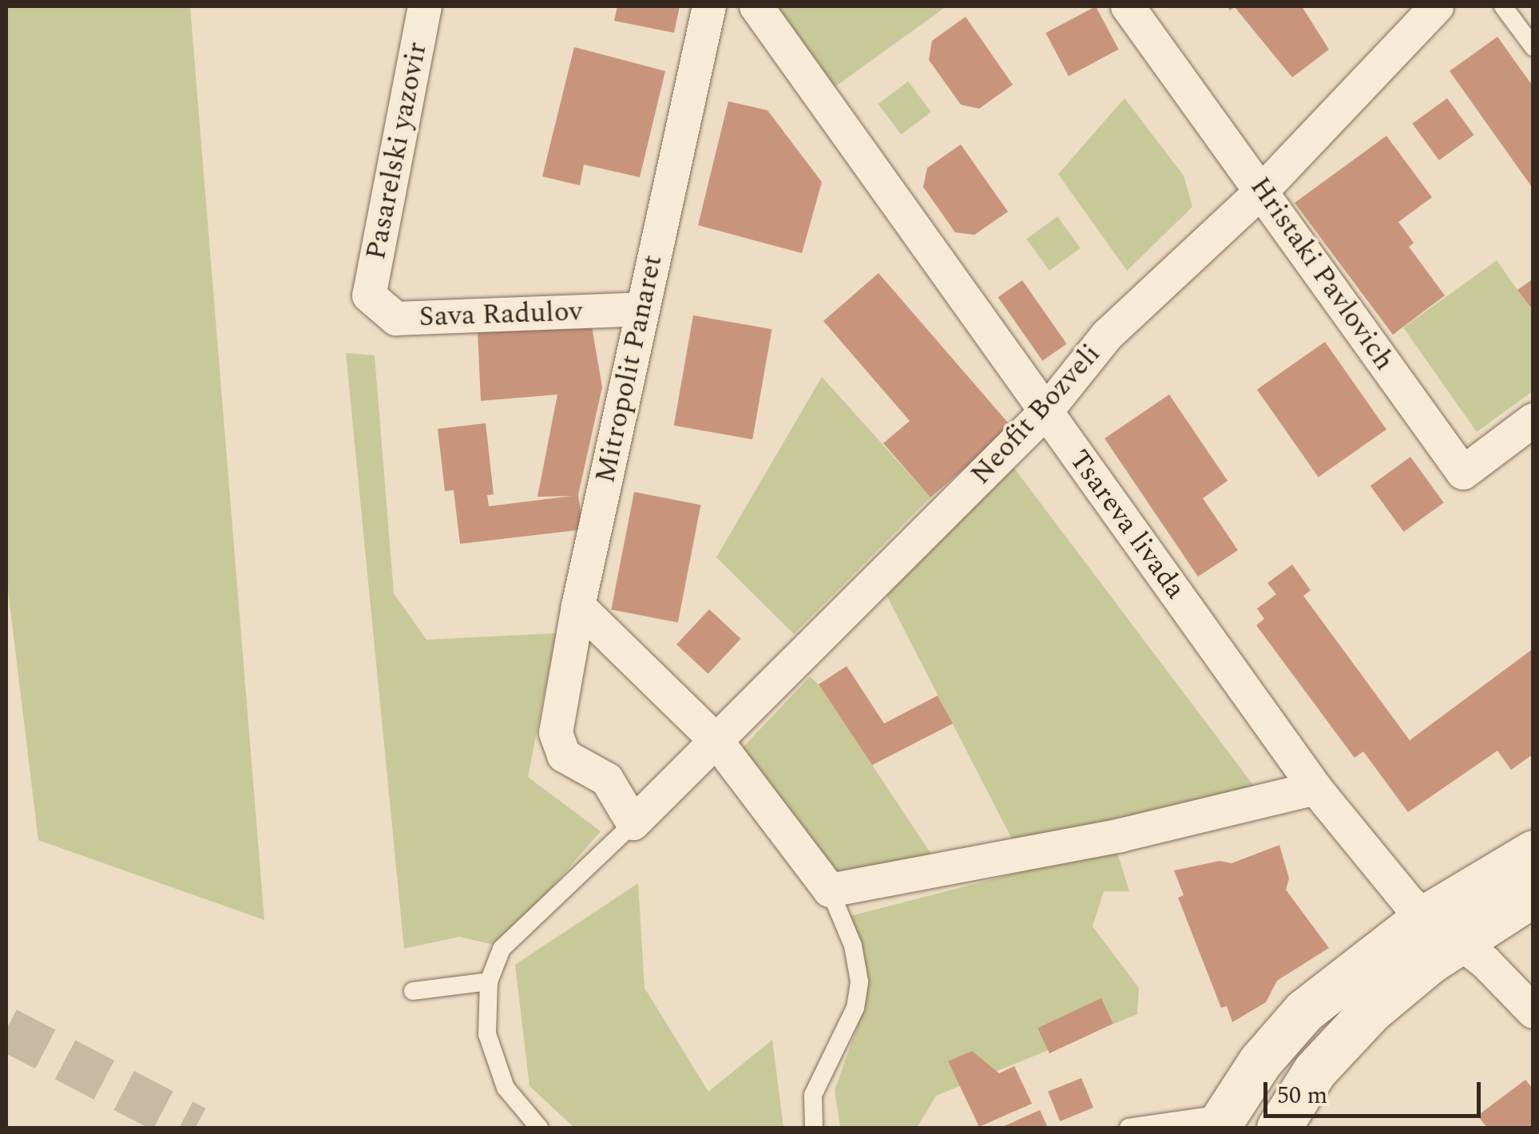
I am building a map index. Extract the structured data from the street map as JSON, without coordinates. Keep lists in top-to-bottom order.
{
  "streets": {
    "street": [
      "Pasarelski yazovir",
      "Hristaki Pavlovich",
      "Sava Radulov",
      "Mitropolit Panaret",
      "Neofit Bozveli",
      "Tsareva livada"
    ]
  },
  "crossings": [
    ["Pasarelski yazovir", "Sava Radulov"],
    ["Hristaki Pavlovich", "Neofit Bozveli"],
    ["Sava Radulov", "Mitropolit Panaret"],
    ["Mitropolit Panaret", "Neofit Bozveli"],
    ["Neofit Bozveli", "Tsareva livada"]
  ],
  "scale_bar": "50 m"
}
